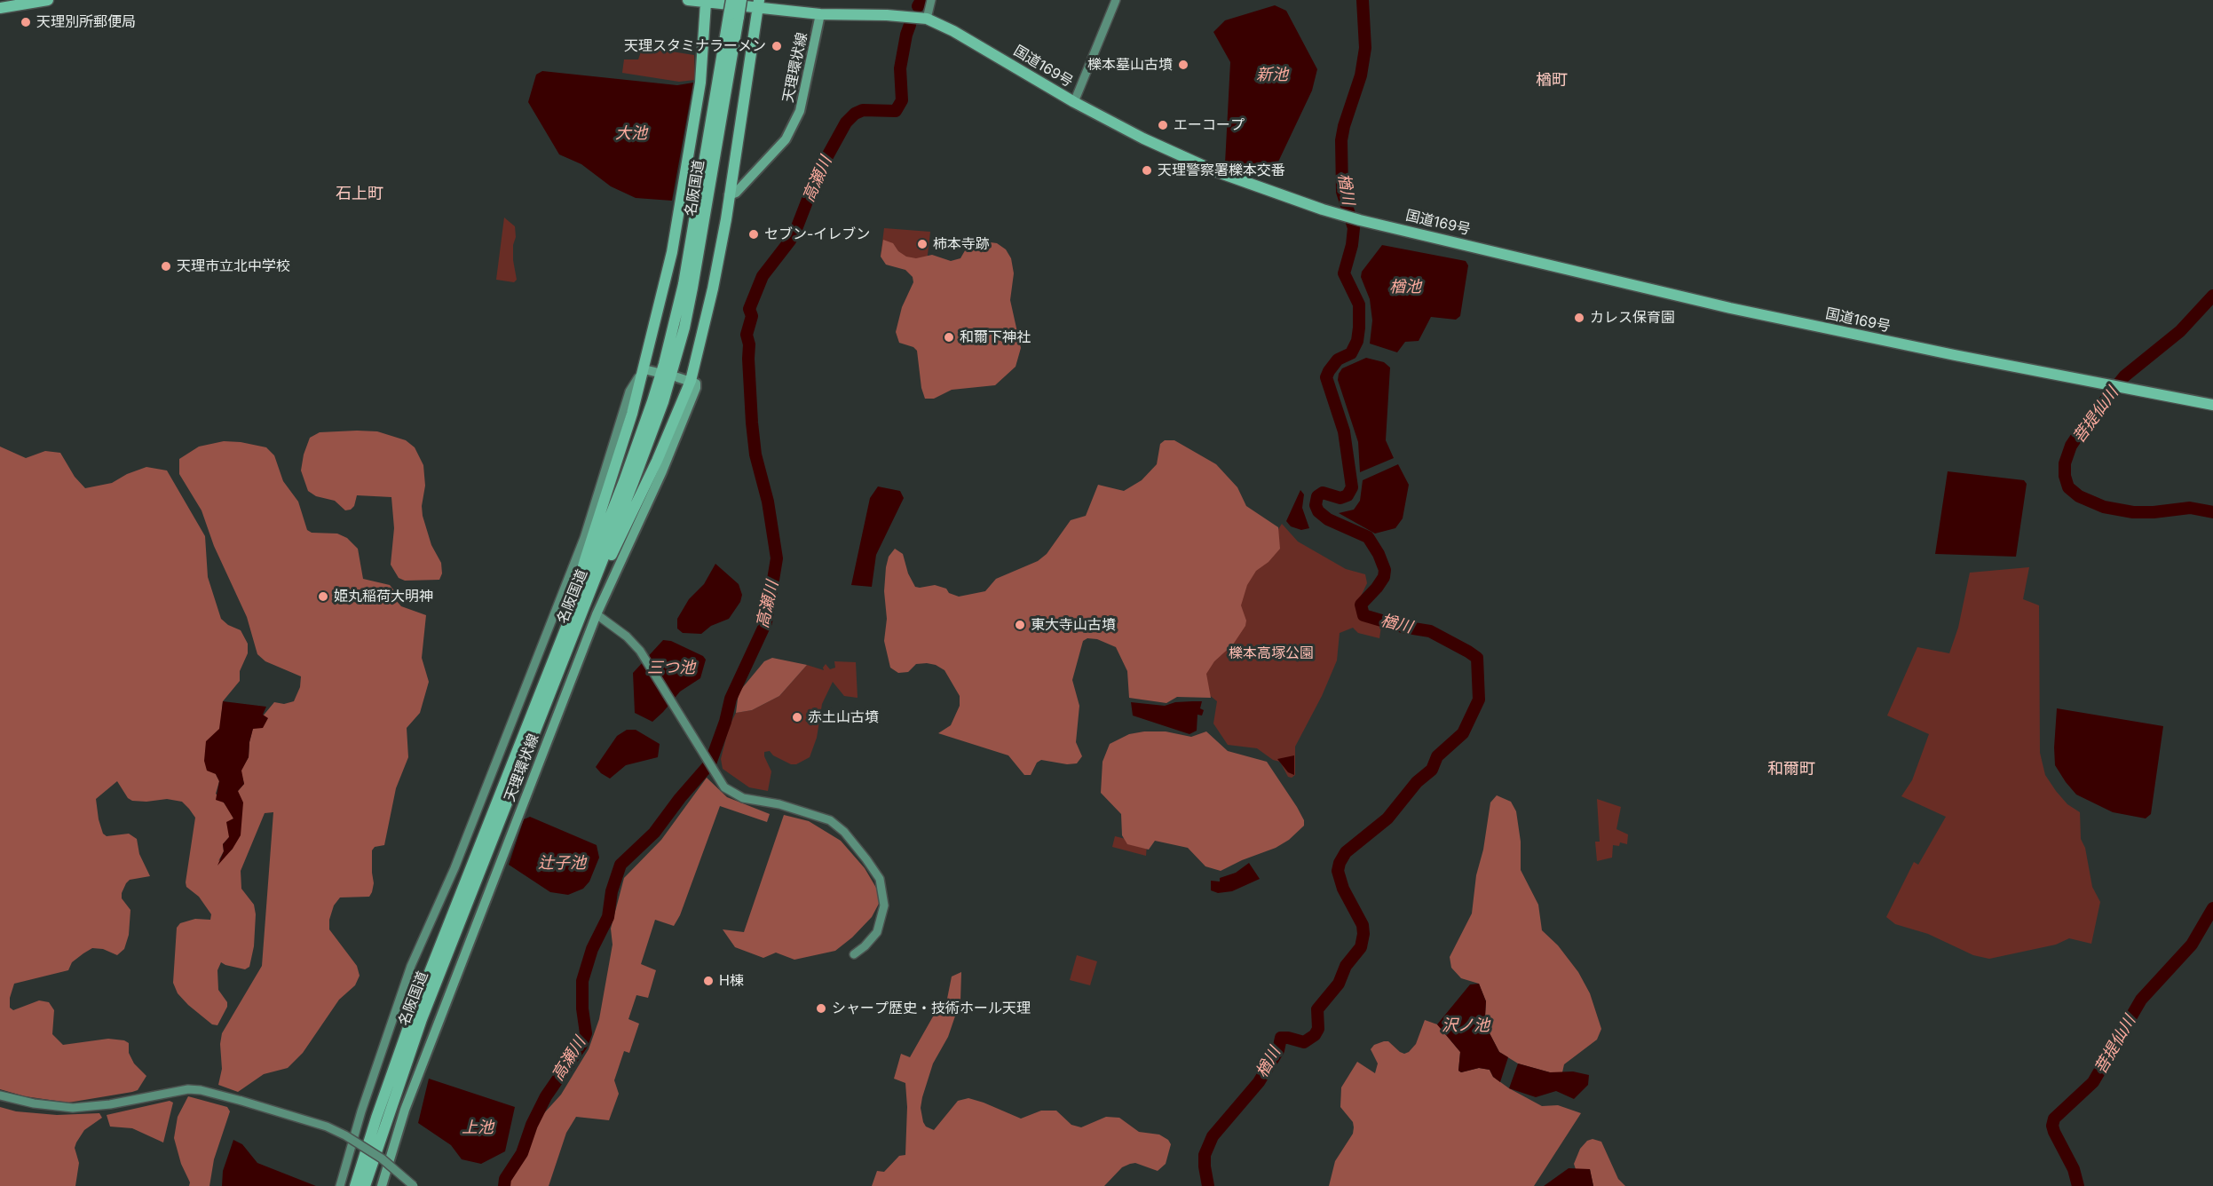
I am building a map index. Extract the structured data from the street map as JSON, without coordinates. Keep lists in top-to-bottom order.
{
  "streets": {
    "highway": ["国道169号", "名阪国道"],
    "main road": ["天理環状線"]
  },
  "crossings": [
    ["国道169号", "天理環状線"]
  ],
  "districts": ["楢町", "石上町", "和爾町"],
  "water": [
    "新池",
    "大池",
    "高瀬川",
    "楢川",
    "楢池",
    "菩提仙川",
    "三つ池",
    "辻子池",
    "沢ノ池",
    "上池"
  ],
  "parks": ["櫟本高塚公園"],
  "places": [
    "天理別所郵便局",
    "天理スタミナラーメン",
    "櫟本墓山古墳",
    "エーコープ",
    "天理警察署櫟本交番",
    "セブン-イレブン",
    "柿本寺跡",
    "天理市立北中学校",
    "カレス保育園",
    "和爾下神社",
    "姫丸稲荷大明神",
    "東大寺山古墳",
    "赤土山古墳",
    "H棟",
    "シャープ歴史・技術ホール天理"
  ]
}
